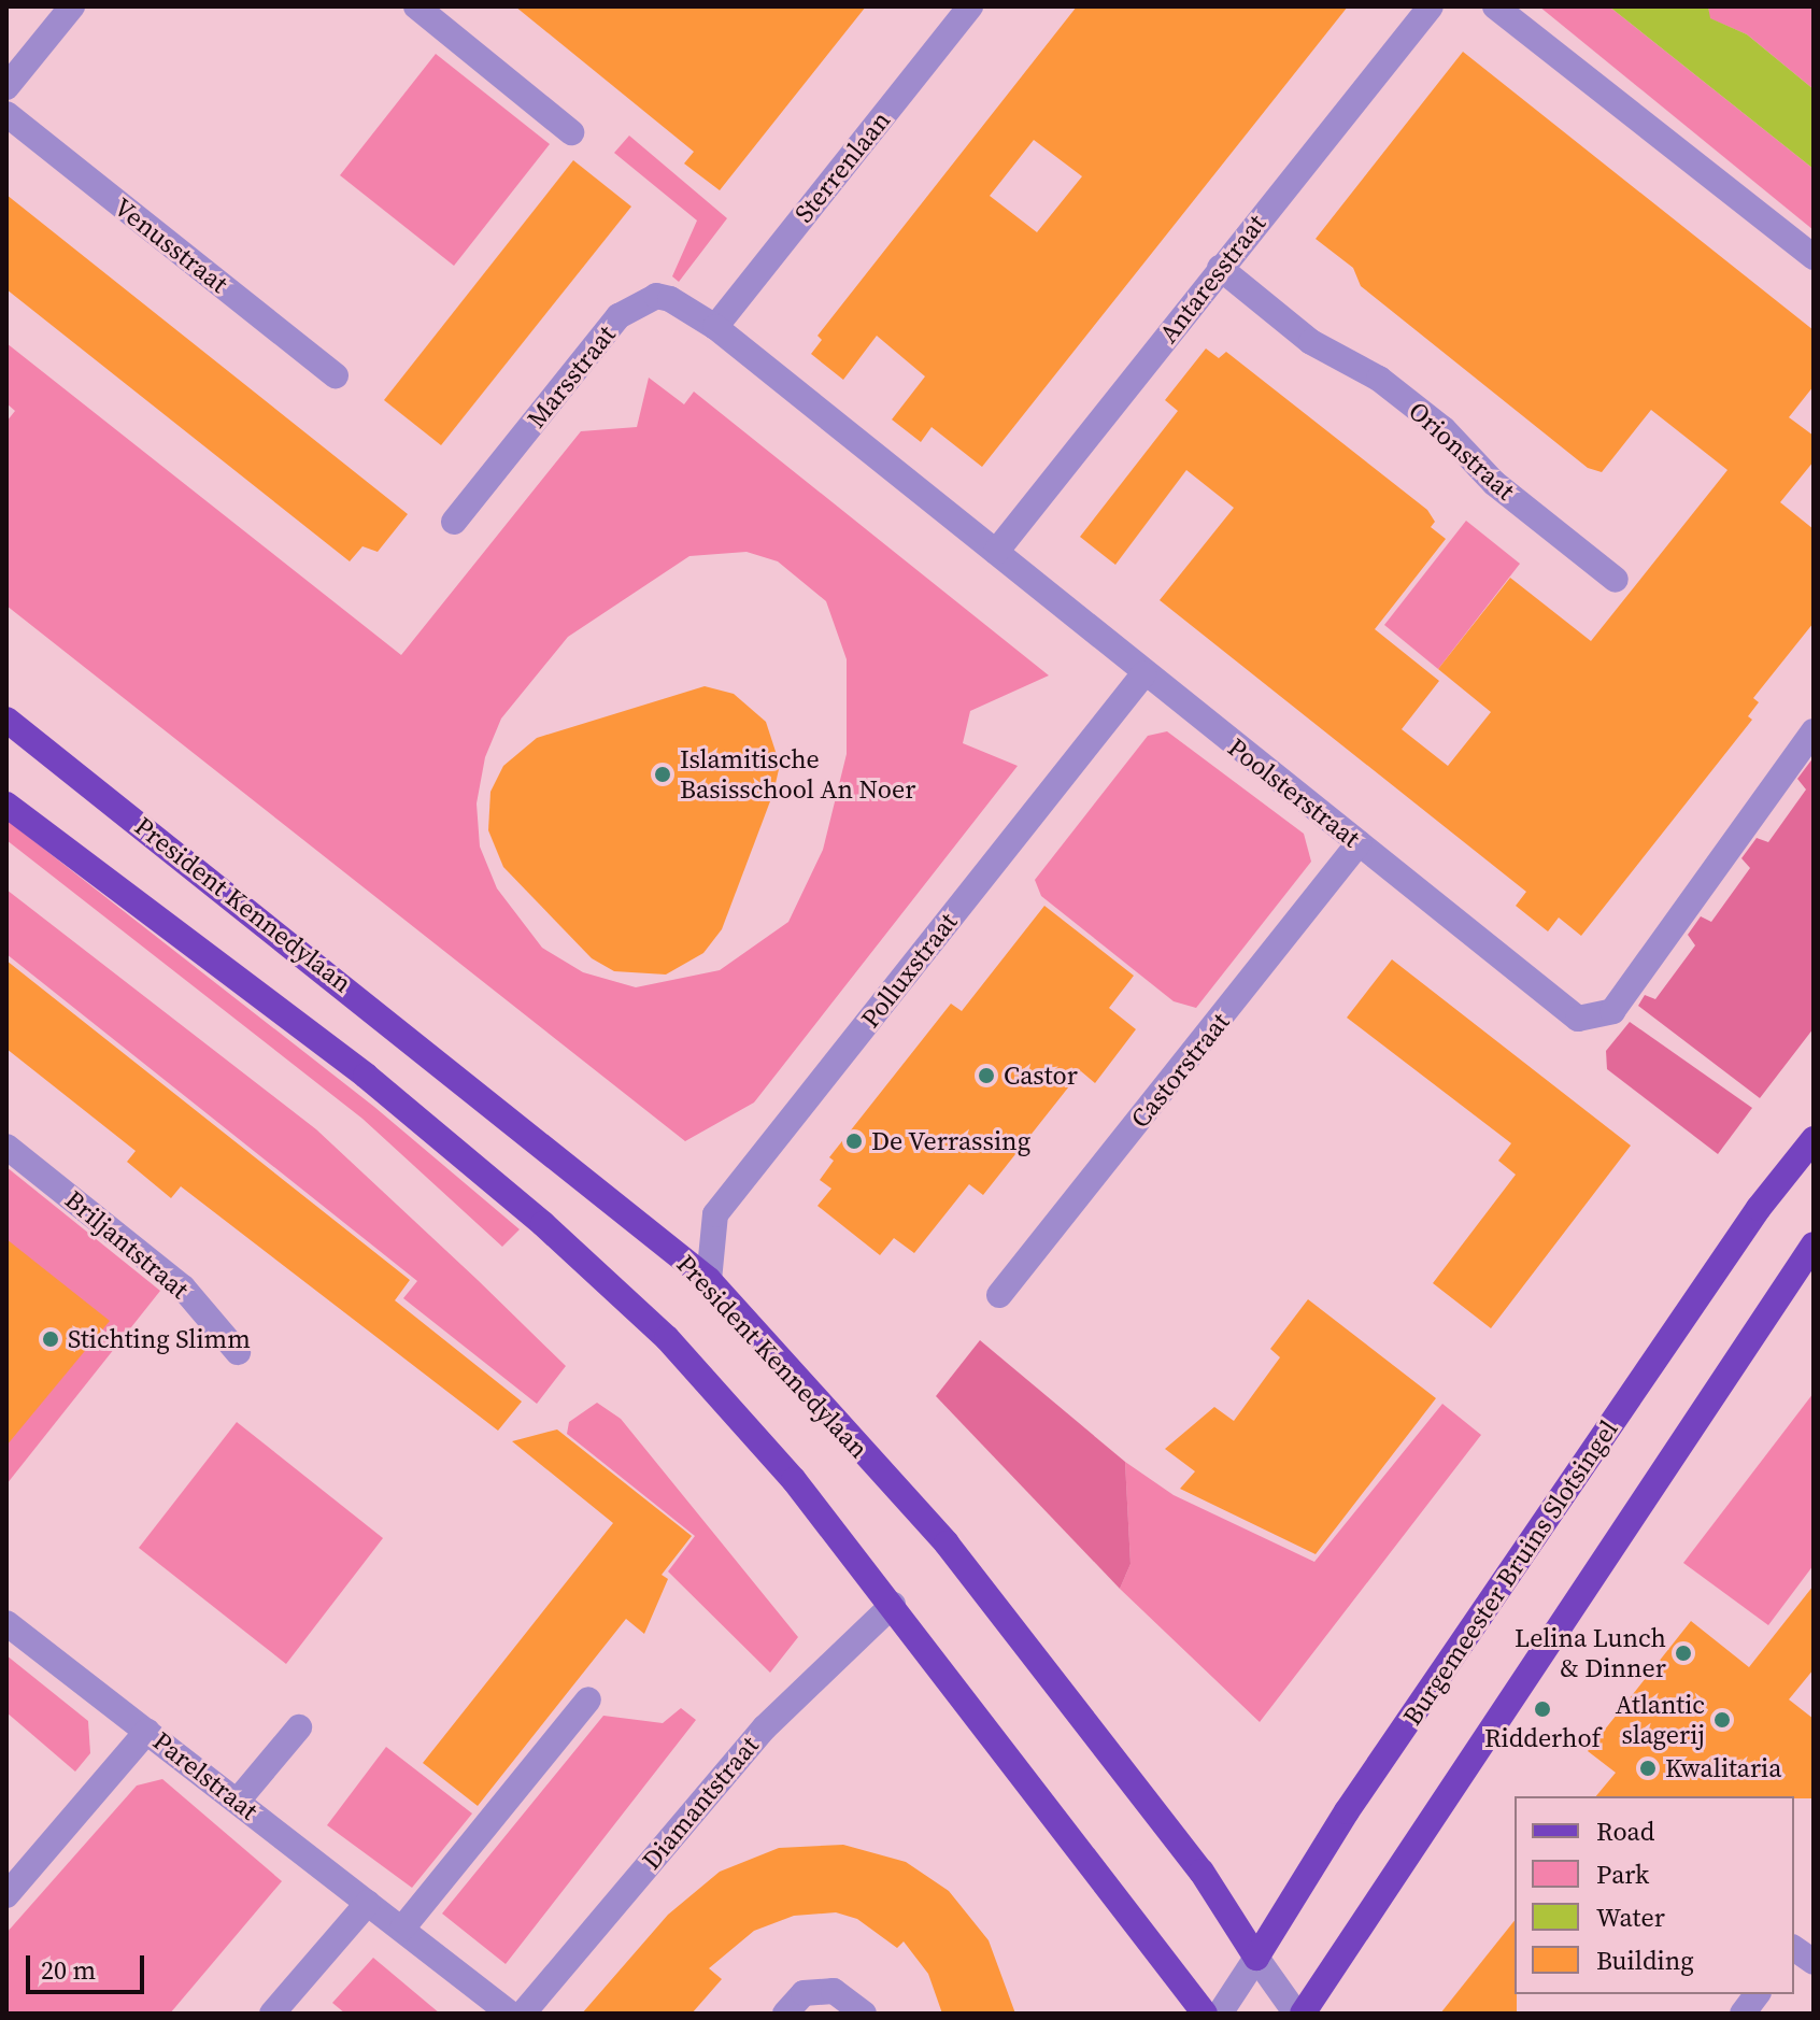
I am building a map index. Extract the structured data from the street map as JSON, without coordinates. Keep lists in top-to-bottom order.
{
  "streets": {
    "main road": ["President Kennedylaan", "Burgemeester Bruins Slotsingel"],
    "street": [
      "Sterrenlaan",
      "Venusstraat",
      "Antaresstraat",
      "Marsstraat",
      "Orionstraat",
      "Poolsterstraat",
      "Polluxstraat",
      "Castorstraat",
      "Briljantstraat",
      "Parelstraat",
      "Diamantstraat"
    ]
  },
  "crossings": [
    ["Sterrenlaan", "Marsstraat"],
    ["Sterrenlaan", "Poolsterstraat"],
    ["Antaresstraat", "Orionstraat"],
    ["Antaresstraat", "Poolsterstraat"],
    ["Marsstraat", "Poolsterstraat"],
    ["Poolsterstraat", "Polluxstraat"],
    ["Poolsterstraat", "Castorstraat"],
    ["President Kennedylaan", "Polluxstraat"],
    ["President Kennedylaan", "Burgemeester Bruins Slotsingel"]
  ],
  "places": [
    "Islamitische Basisschool An Noer",
    "Castor",
    "De Verrassing",
    "Stichting Slimm",
    "Lelina Lunch & Dinner",
    "Ridderhof",
    "Atlantic slagerij",
    "Kwalitaria"
  ],
  "legend": [
    "Road",
    "Park",
    "Water",
    "Building"
  ],
  "scale_bar": "20 m"
}
